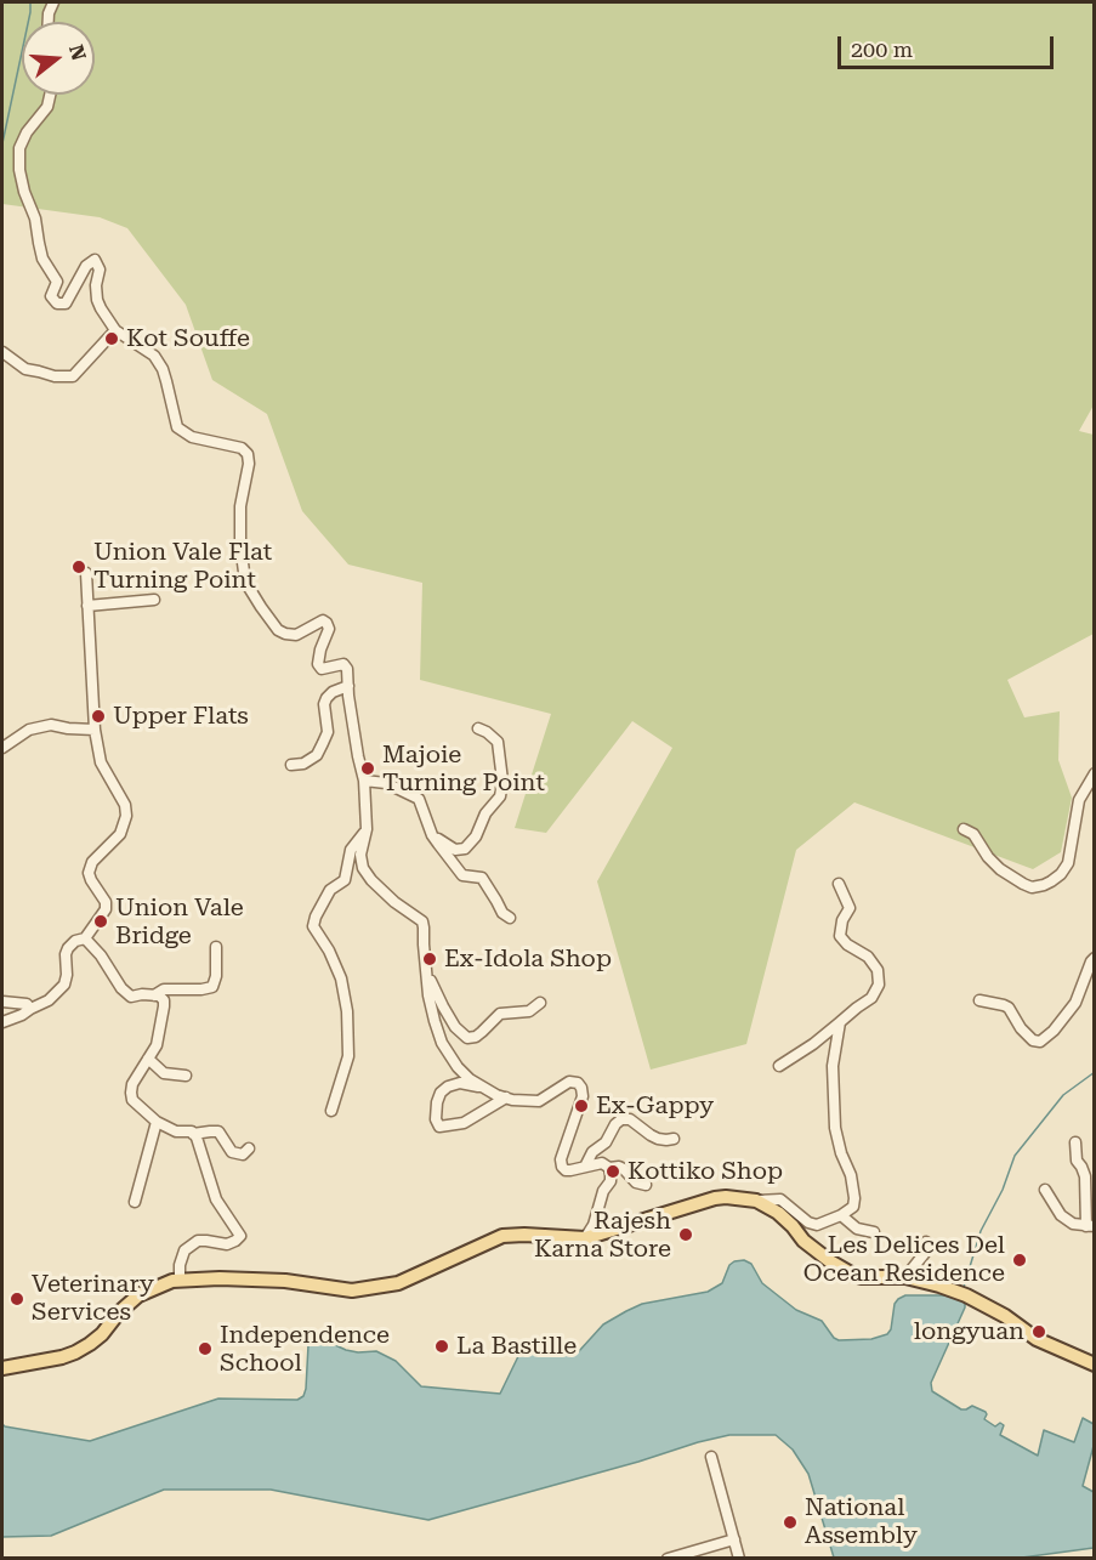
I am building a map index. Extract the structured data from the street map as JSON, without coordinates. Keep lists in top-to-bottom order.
{
  "places": [
    "Kot Souffe",
    "Union Vale Flat Turning Point",
    "Upper Flats",
    "Majoie Turning Point",
    "Union Vale Bridge",
    "Ex-Idola Shop",
    "Ex-Gappy",
    "Kottiko Shop",
    "Rajesh Karna Store",
    "Les Delices Del Ocean Residence",
    "Veterinary Services",
    "longyuan",
    "La Bastille",
    "Independence School",
    "National Assembly"
  ],
  "scale_bar": "200 m",
  "north": "right"
}
